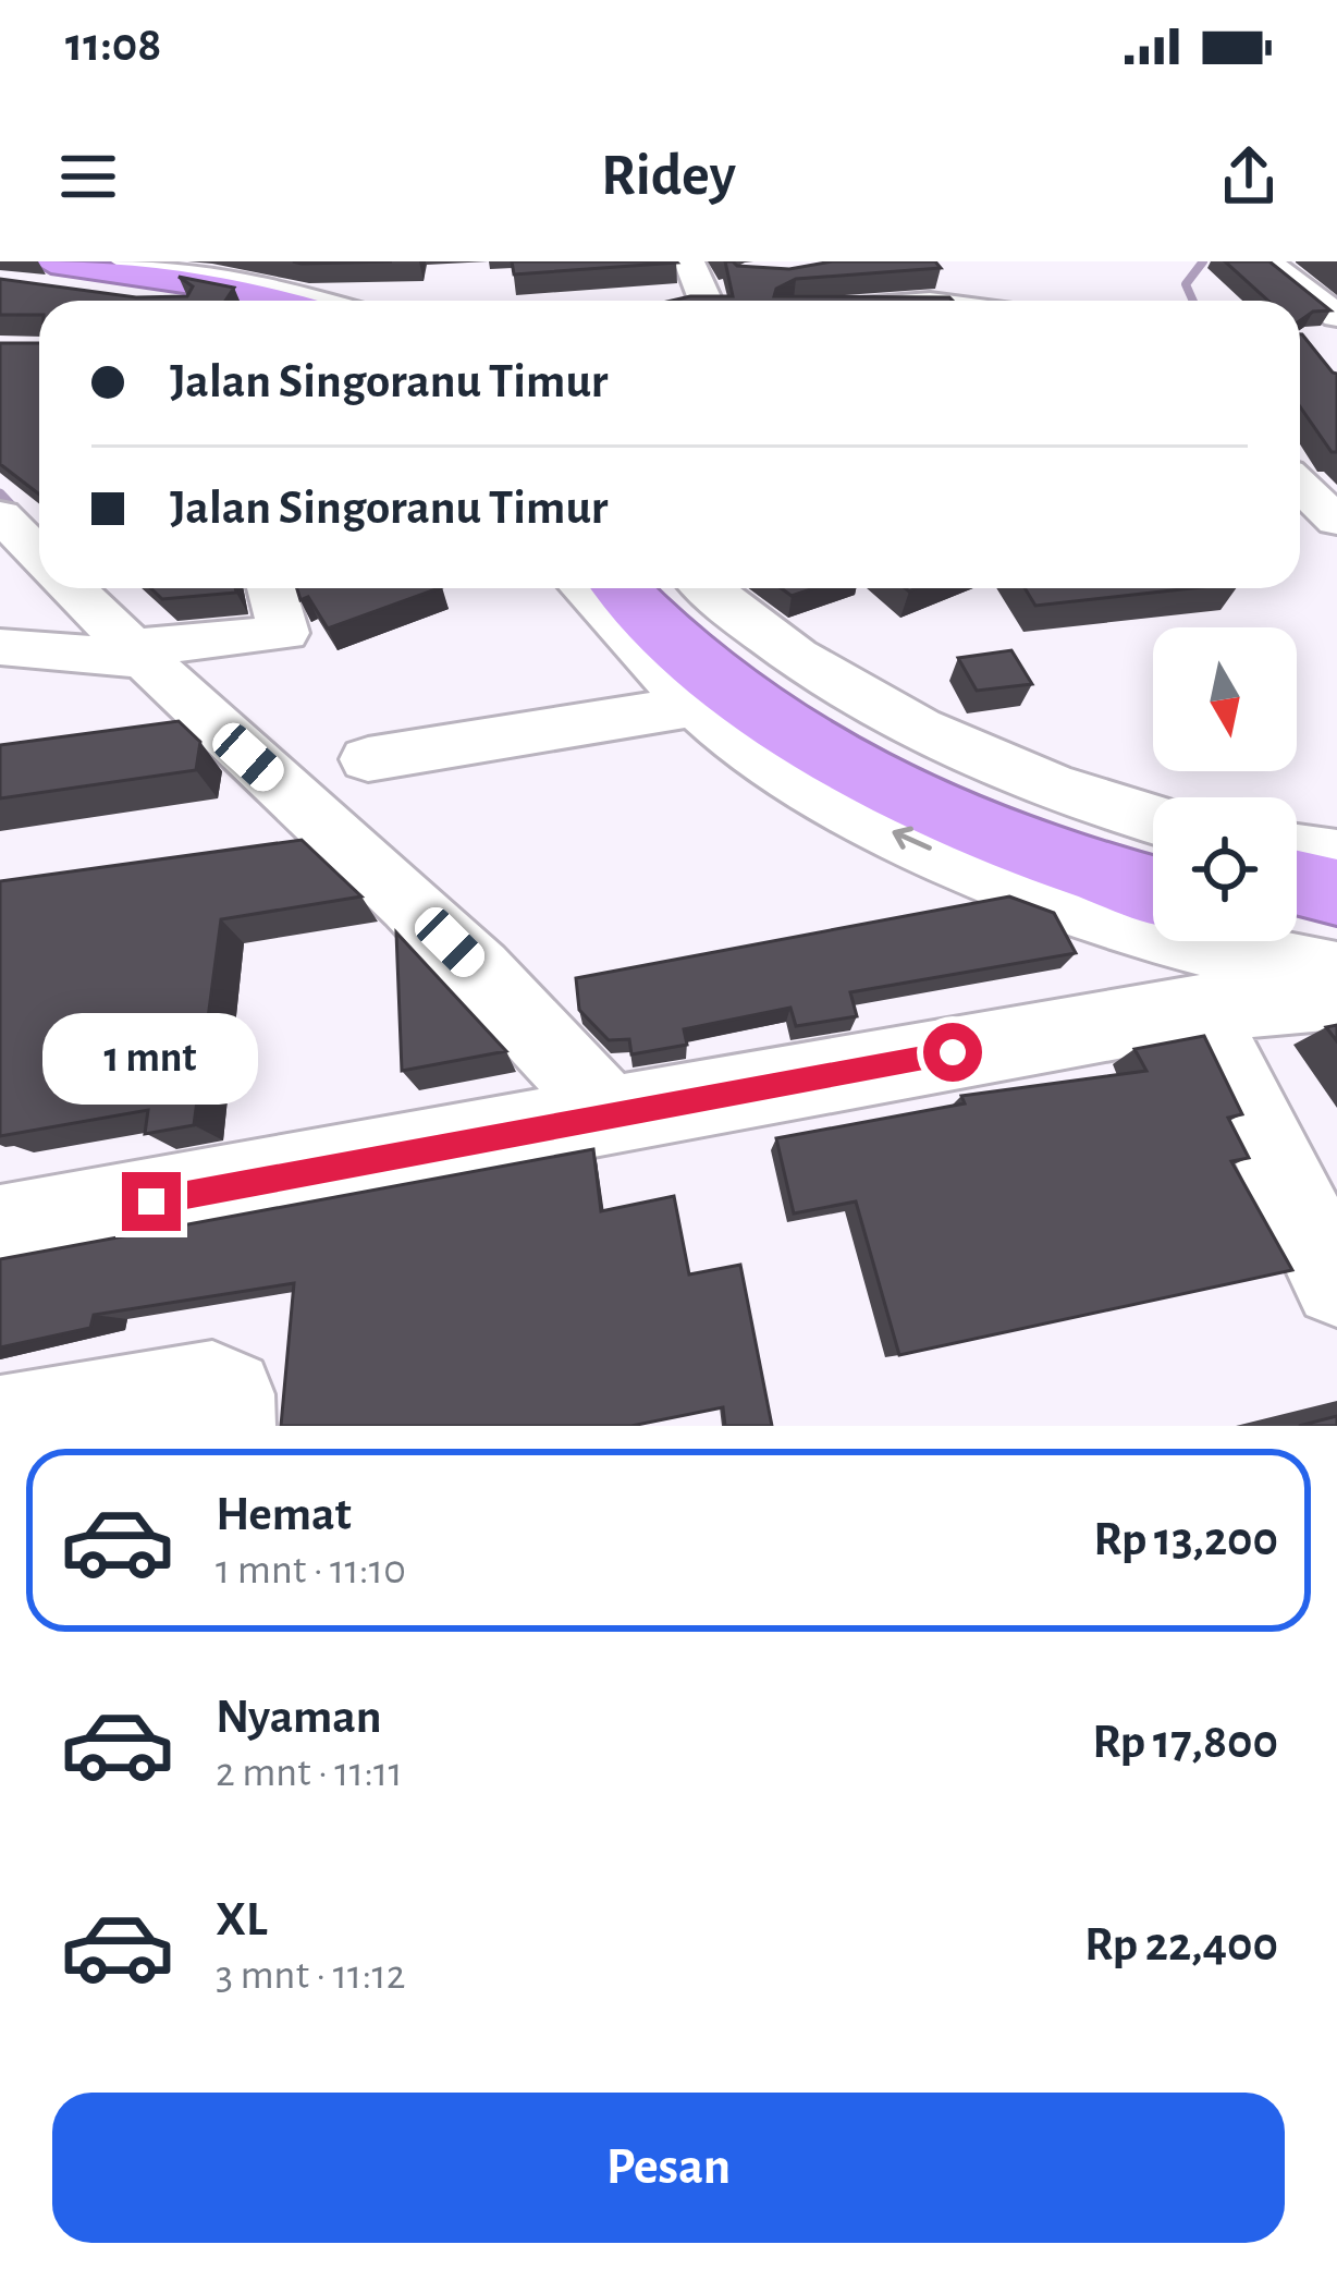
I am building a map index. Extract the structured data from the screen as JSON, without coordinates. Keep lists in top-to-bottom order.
{
  "north": "bottom",
  "page": {
    "status": "11:08",
    "header": "Ridey",
    "banner": ["Jalan Singoranu Timur", "Jalan Singoranu Timur"],
    "bubble": "1 mnt",
    "list": [
      {
        "name": "Hemat",
        "note": "1 mnt · 11:10",
        "value": "Rp 13,200"
      },
      {
        "name": "Nyaman",
        "note": "2 mnt · 11:11",
        "value": "Rp 17,800"
      },
      {
        "name": "XL",
        "note": "3 mnt · 11:12",
        "value": "Rp 22,400"
      }
    ],
    "buttons": "Pesan"
  }
}
